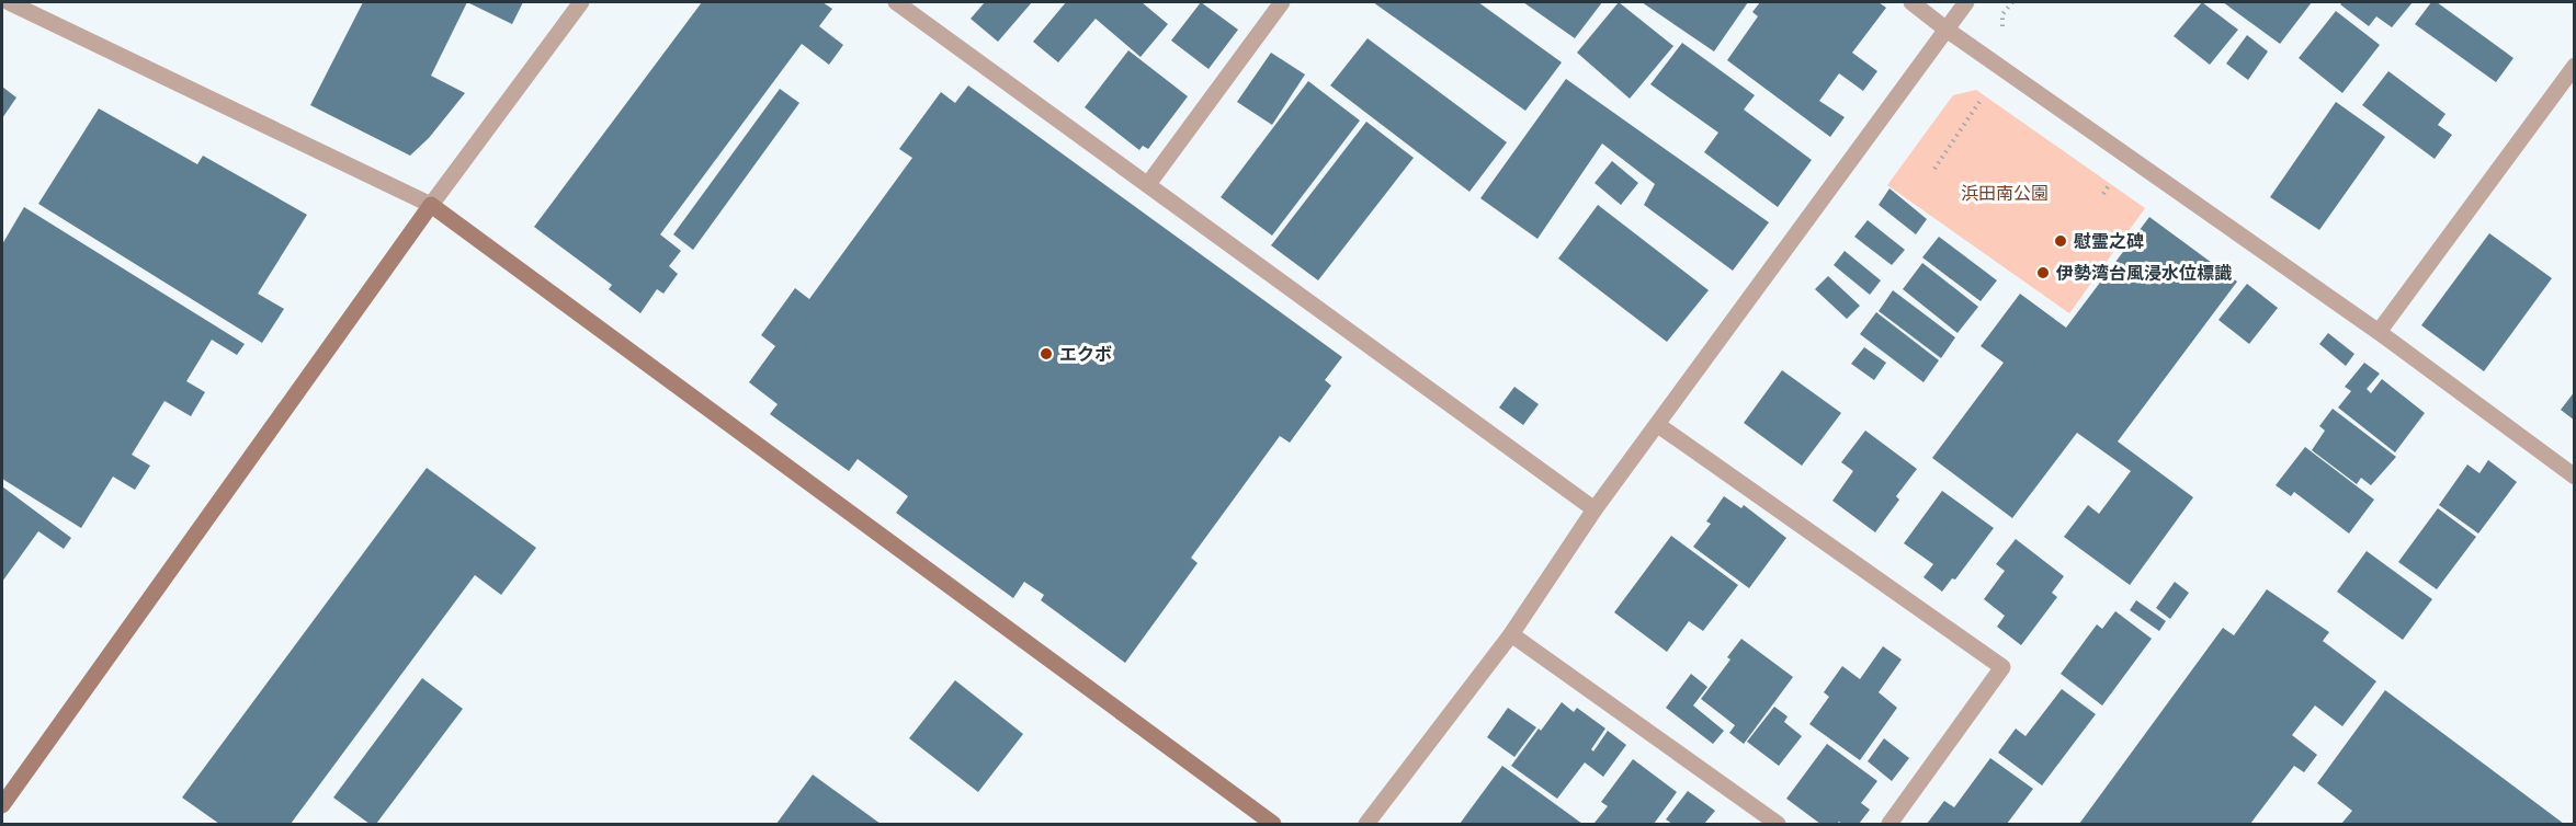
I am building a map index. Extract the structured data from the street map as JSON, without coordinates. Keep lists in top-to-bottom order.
{
  "parks": ["浜田南公園"],
  "places": ["慰霊之碑", "伊勢湾台風浸水位標識", "エクボ"]
}
